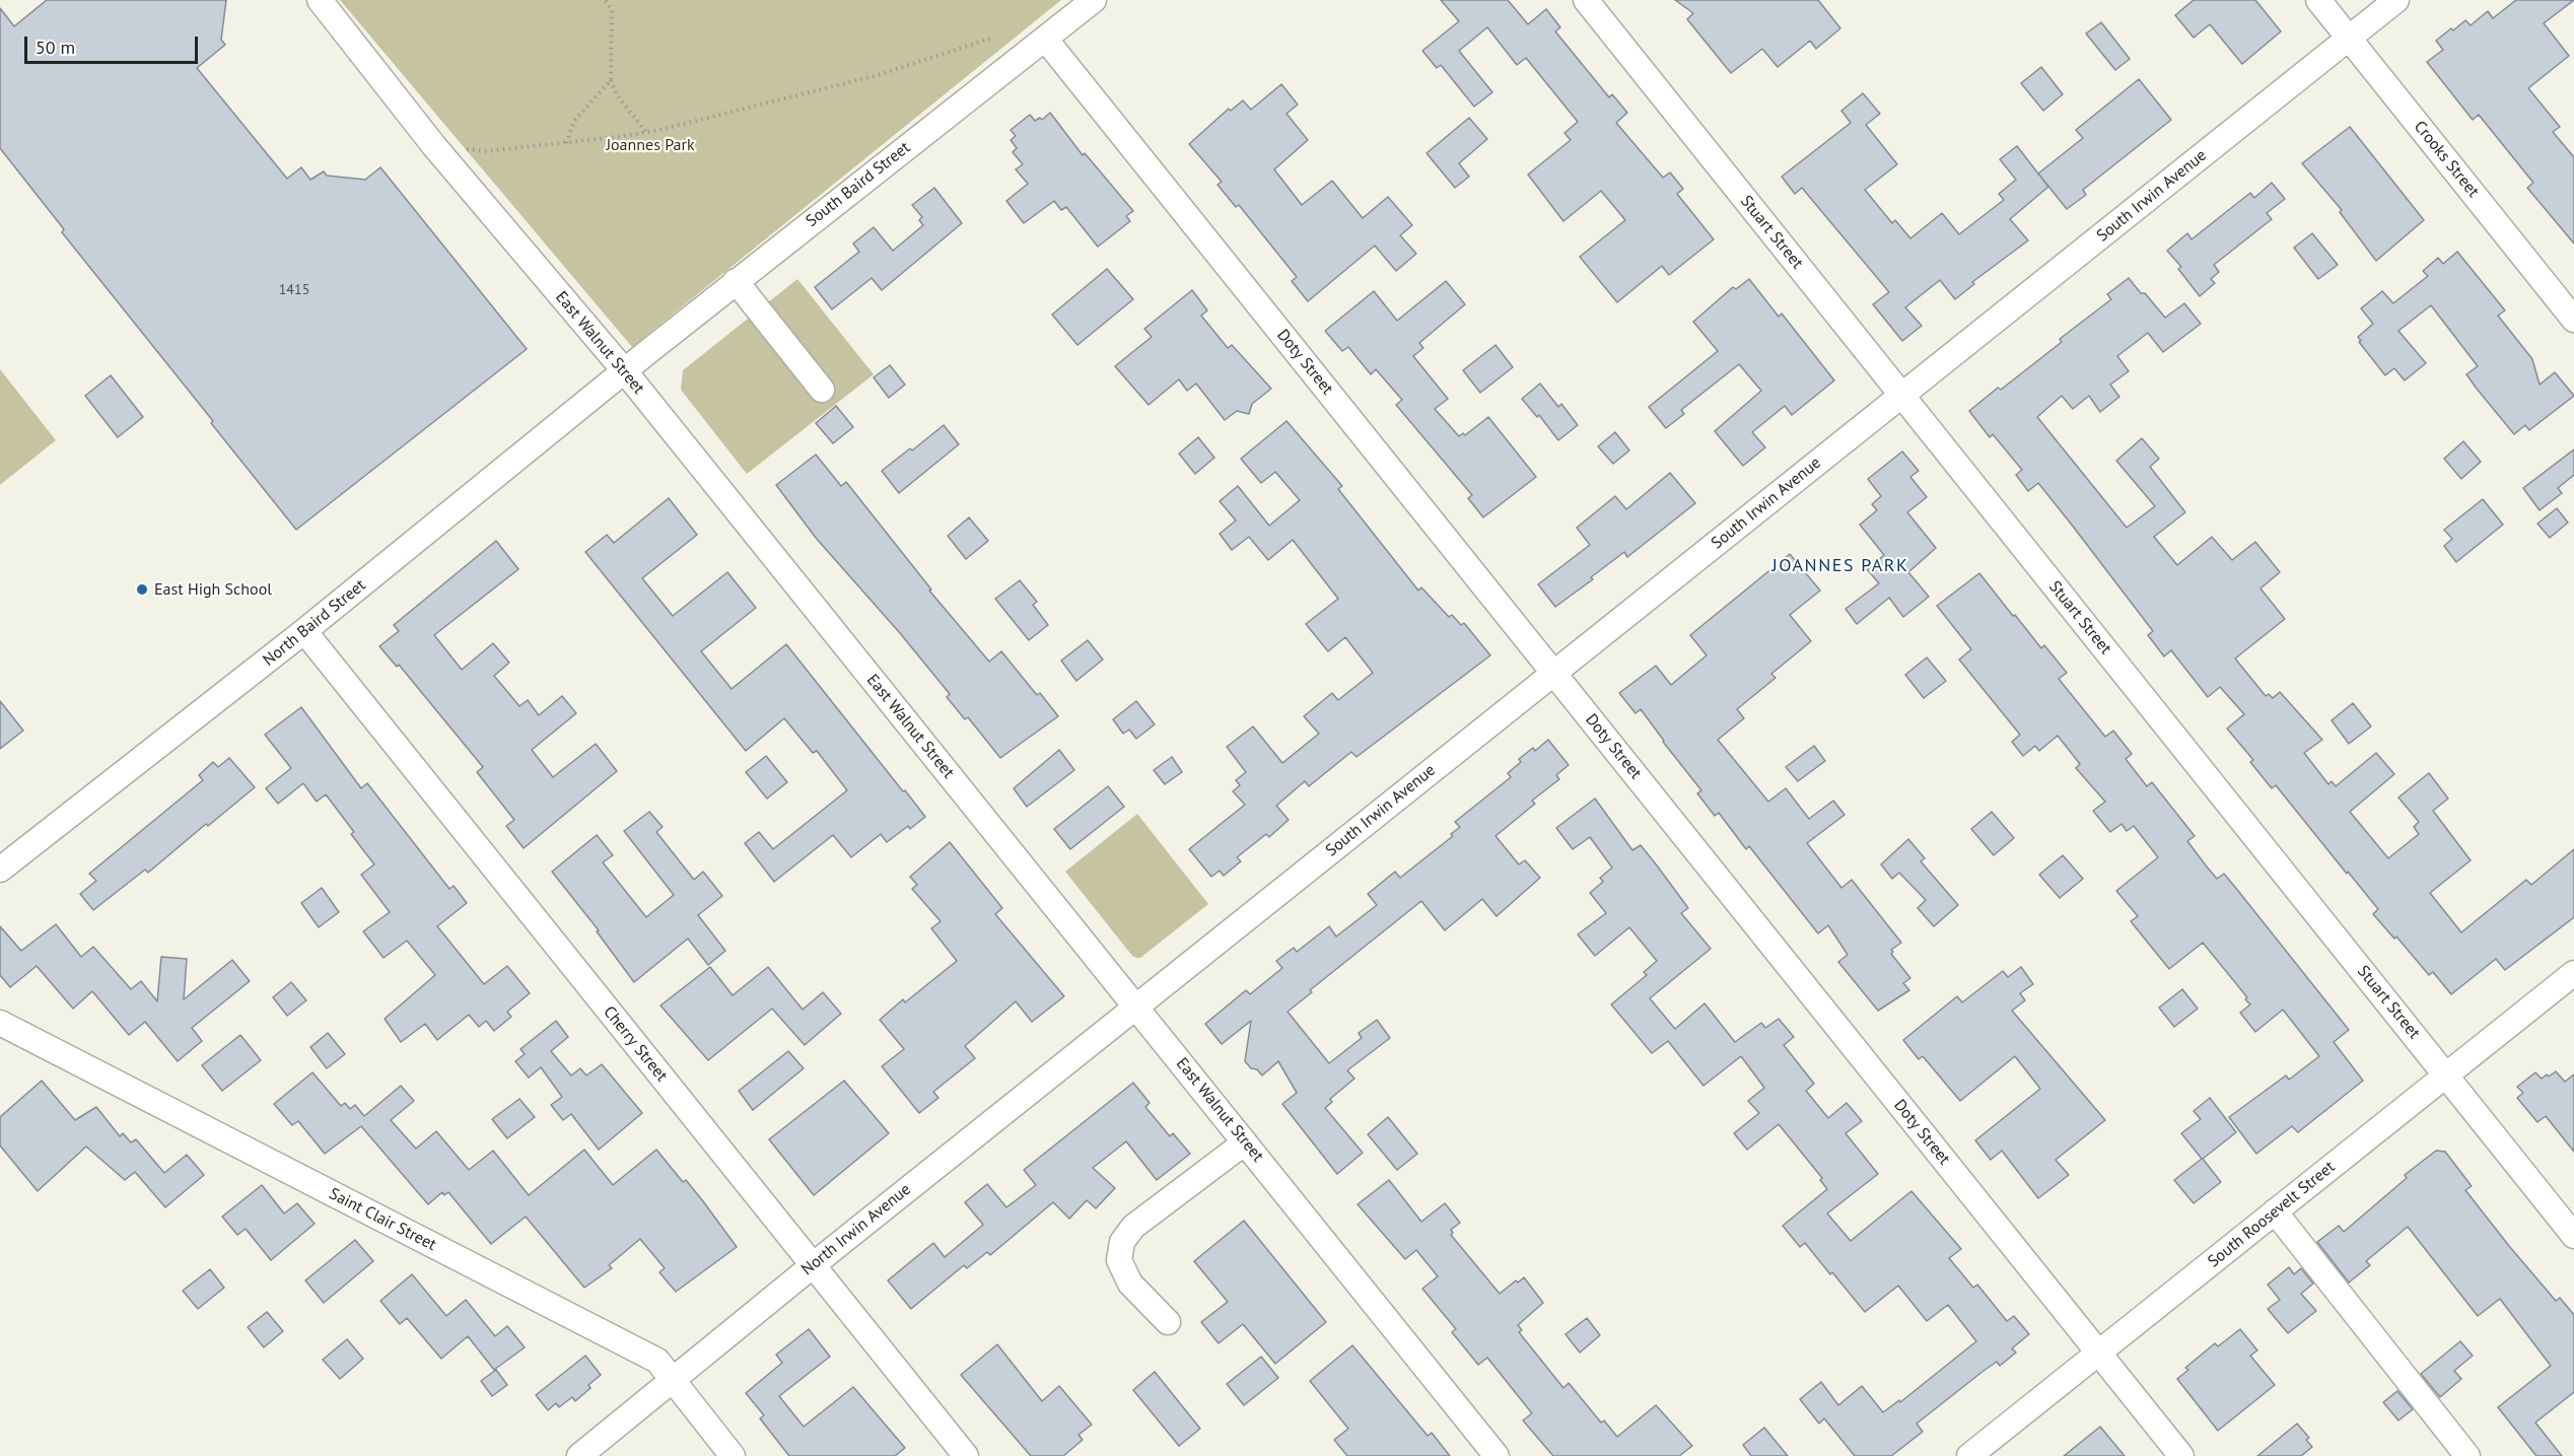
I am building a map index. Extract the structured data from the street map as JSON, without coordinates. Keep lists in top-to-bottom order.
{
  "streets": {
    "street": [
      "Crooks Street",
      "South Baird Street",
      "South Irwin Avenue",
      "Stuart Street",
      "East Walnut Street",
      "Doty Street",
      "North Baird Street",
      "Cherry Street",
      "South Roosevelt Street",
      "Saint Clair Street",
      "North Irwin Avenue"
    ]
  },
  "crossings": [
    ["Crooks Street", "South Irwin Avenue"],
    ["South Baird Street", "East Walnut Street"],
    ["South Baird Street", "Doty Street"],
    ["South Baird Street", "North Baird Street"],
    ["South Irwin Avenue", "Stuart Street"],
    ["South Irwin Avenue", "East Walnut Street"],
    ["South Irwin Avenue", "Doty Street"],
    ["South Irwin Avenue", "North Irwin Avenue"],
    ["Stuart Street", "South Roosevelt Street"],
    ["East Walnut Street", "North Baird Street"],
    ["East Walnut Street", "North Irwin Avenue"],
    ["Doty Street", "South Roosevelt Street"],
    ["North Baird Street", "Cherry Street"],
    ["Cherry Street", "North Irwin Avenue"],
    ["Saint Clair Street", "North Irwin Avenue"]
  ],
  "districts": ["JOANNES PARK"],
  "parks": ["Joannes Park"],
  "places": ["East High School"],
  "house_numbers": ["1415"],
  "scale_bar": "50 m"
}
